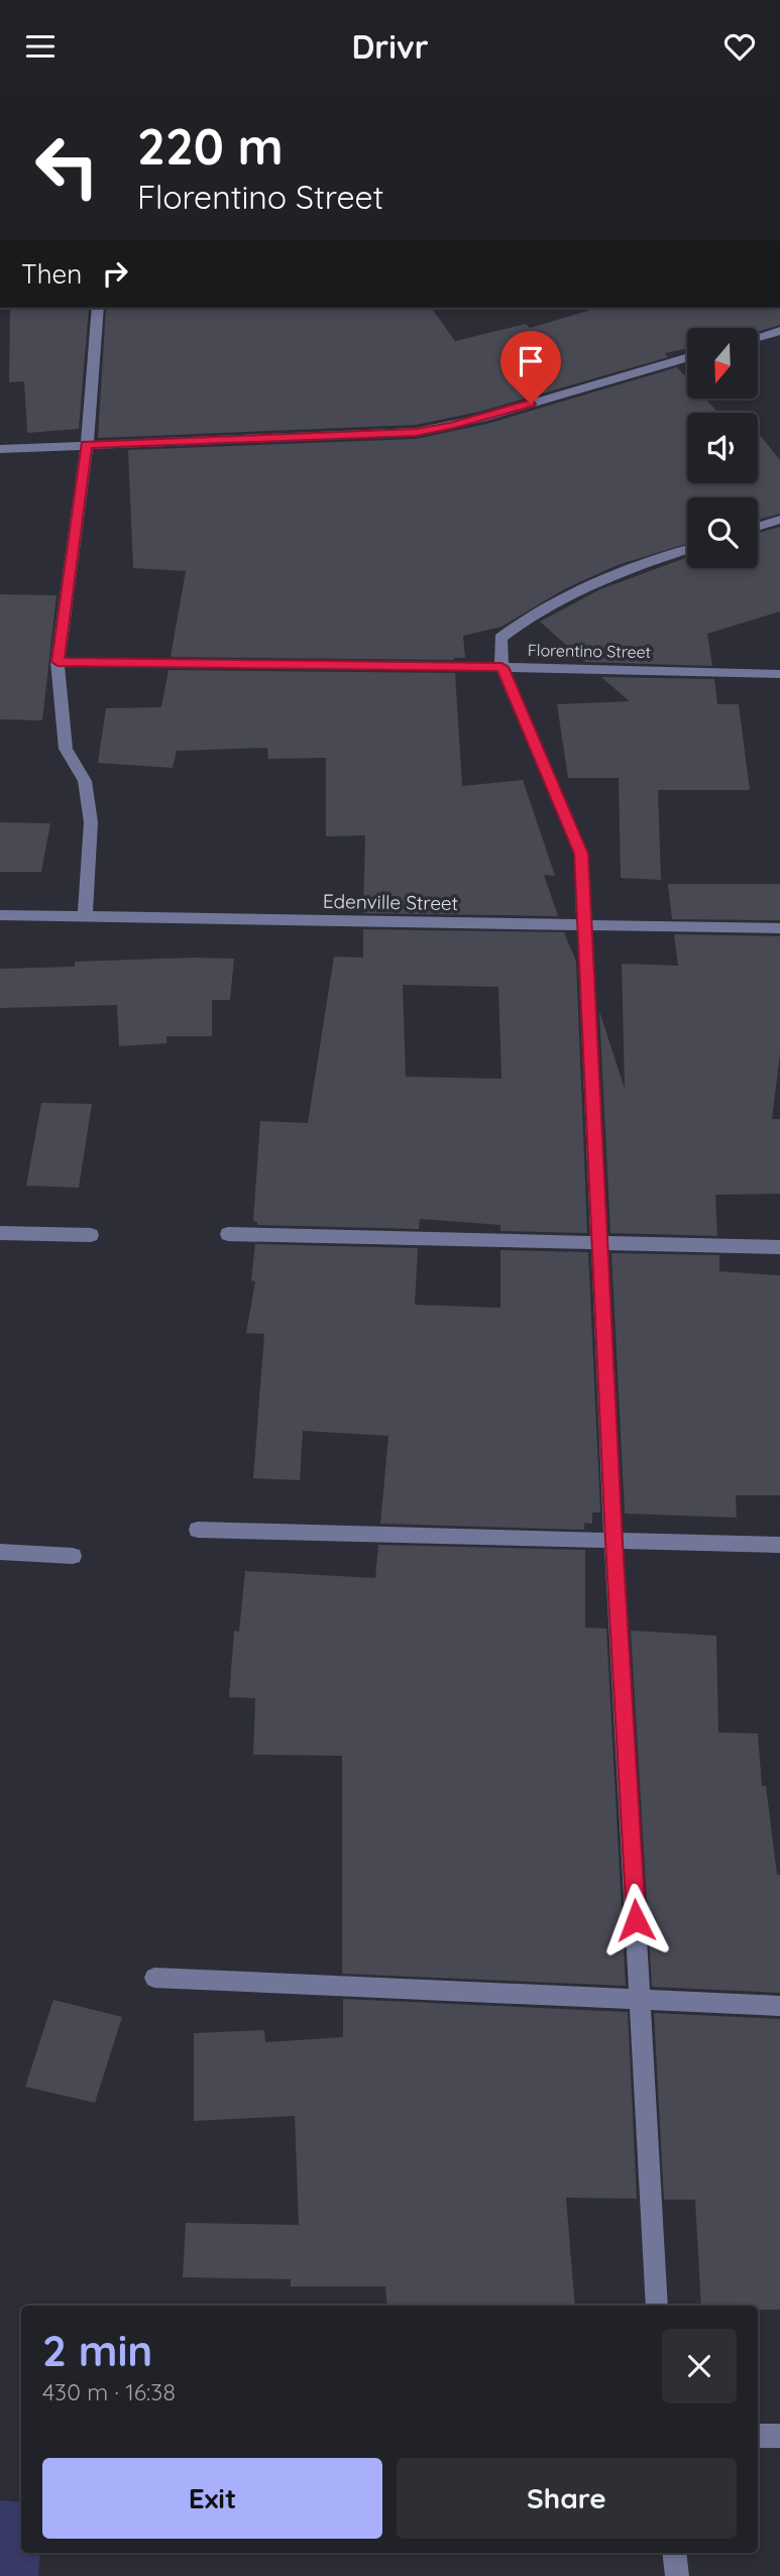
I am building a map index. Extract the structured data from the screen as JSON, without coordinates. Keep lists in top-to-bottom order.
{
  "streets": {
    "street": ["Florentino Street", "Edenville Street"]
  },
  "north": "bottom",
  "page": {
    "header": "Drivr",
    "turn": ["220 m", "Florentino Street"],
    "then": "Then",
    "heading": ["2 min", "430 m · 16:38"],
    "buttons": ["Exit", "Share"]
  }
}
